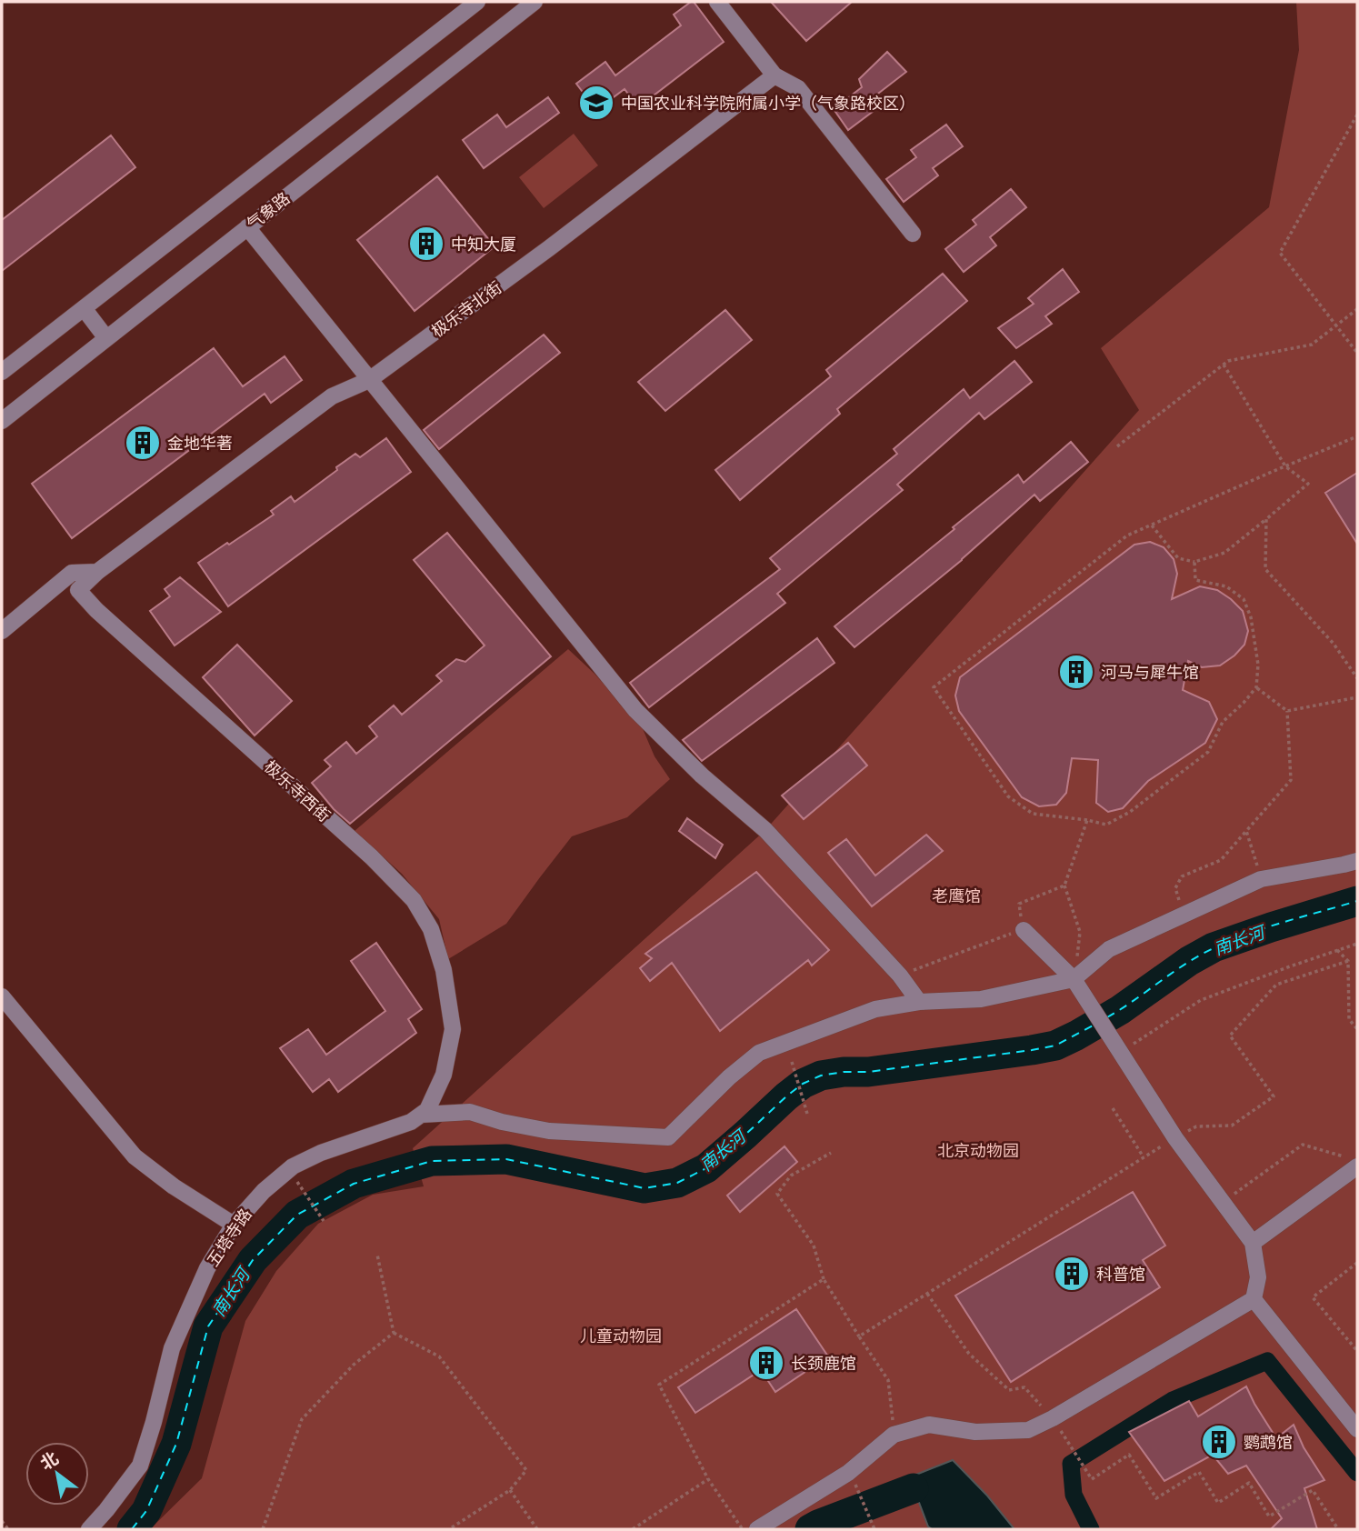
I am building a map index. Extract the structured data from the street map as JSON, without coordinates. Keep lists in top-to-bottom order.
{
  "streets": {
    "street": [
      "气象路",
      "极乐寺北街",
      "极乐寺西街",
      "五塔寺路"
    ]
  },
  "crossings": [
    ["极乐寺北街", "极乐寺西街"],
    ["极乐寺西街", "五塔寺路"]
  ],
  "water": ["南长河"],
  "parks": ["老鹰馆", "北京动物园", "儿童动物园"],
  "places": {
    "school or university": ["中国农业科学院附属小学（气象路校区）"],
    "building": [
      "中知大厦",
      "金地华著",
      "河马与犀牛馆",
      "科普馆",
      "长颈鹿馆",
      "鹦鹉馆"
    ]
  },
  "north": "top left"
}
